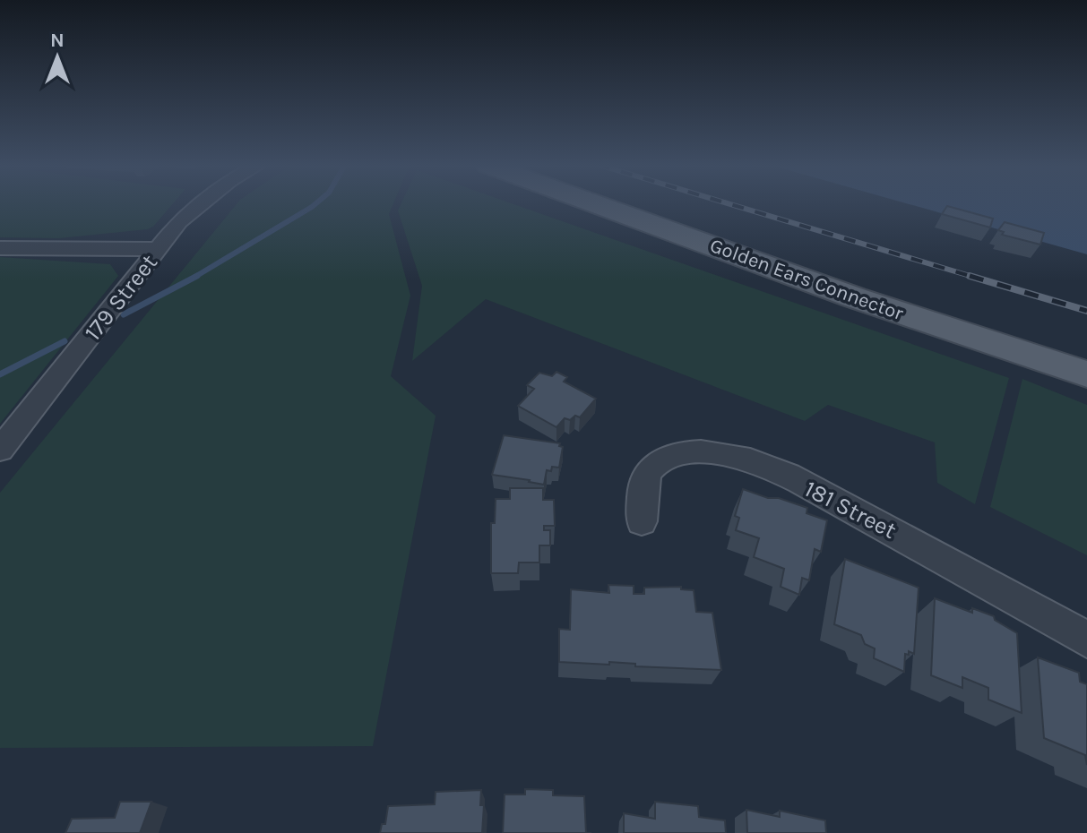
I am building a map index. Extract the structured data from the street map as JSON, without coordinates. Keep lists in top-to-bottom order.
{
  "streets": {
    "main road": ["Golden Ears Connector"],
    "street": ["179 Street", "181 Street"]
  },
  "north": "top"
}
